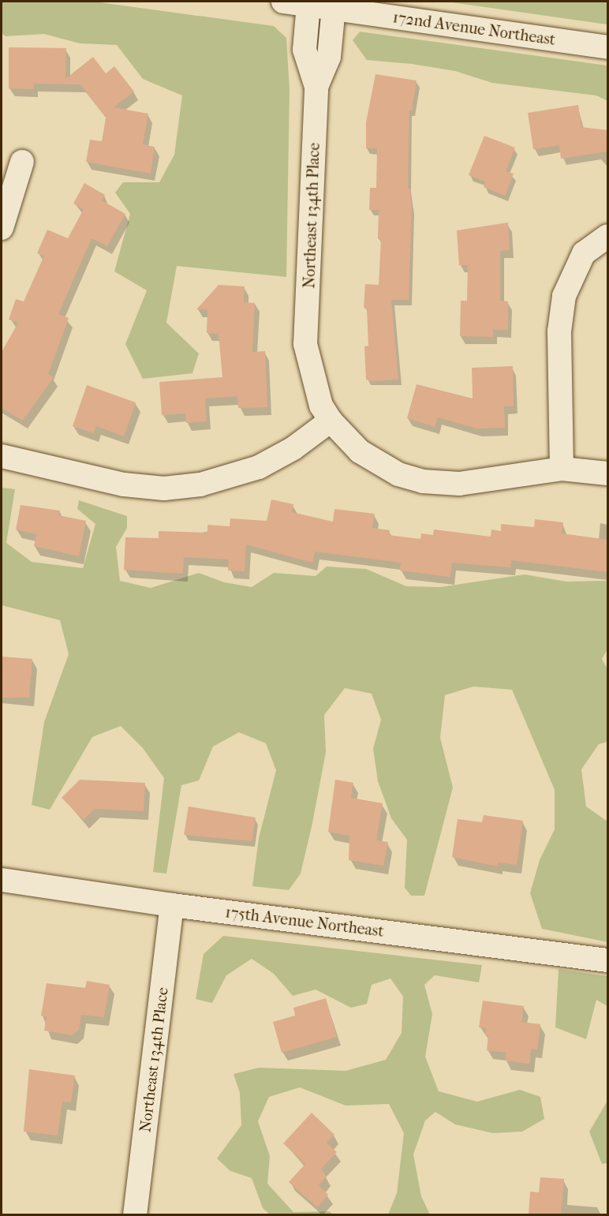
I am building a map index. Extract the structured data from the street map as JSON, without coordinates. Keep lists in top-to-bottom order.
{
  "streets": {
    "street": ["172nd Avenue Northeast", "Northeast 134th Place", "175th Avenue Northeast"]
  },
  "crossings": [
    ["172nd Avenue Northeast", "Northeast 134th Place"],
    ["Northeast 134th Place", "175th Avenue Northeast"]
  ]
}
